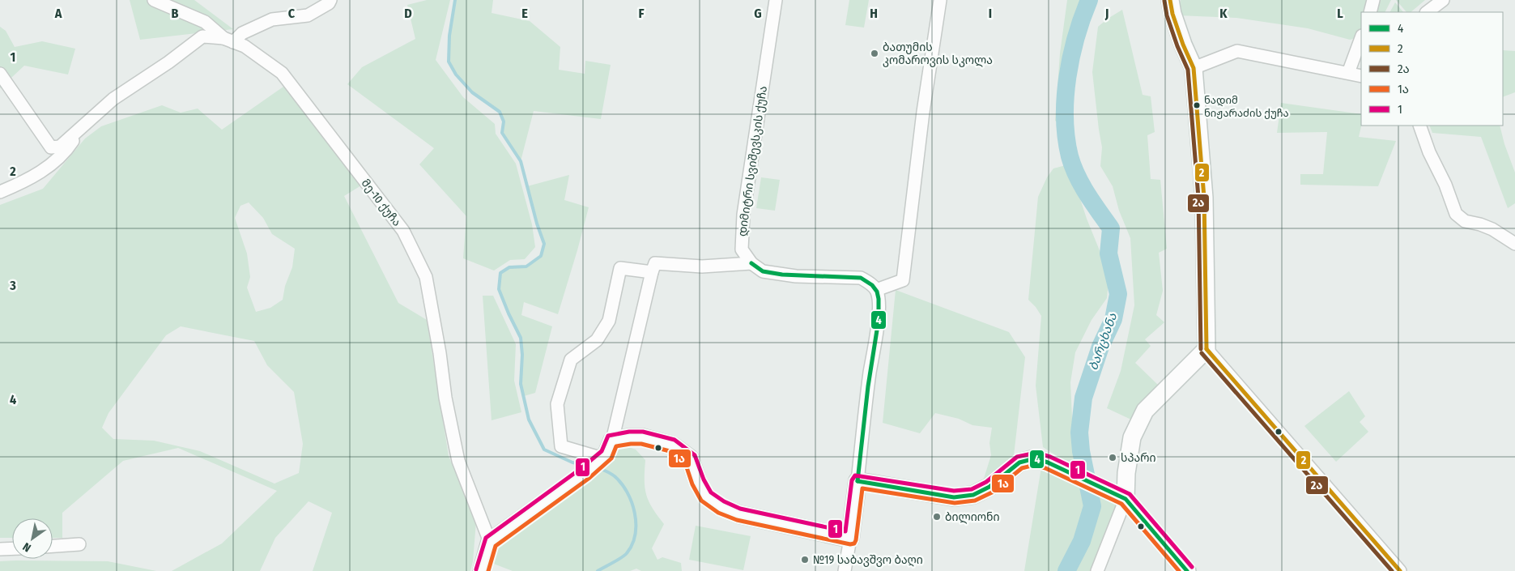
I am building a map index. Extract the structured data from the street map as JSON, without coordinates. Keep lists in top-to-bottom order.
{
  "streets": {
    "street": ["დიმიტრი სვიშევსკის ქუჩა", "მე-10 ქუჩა"]
  },
  "water": ["ბარცხანა"],
  "places": [
    "ბათუმის კომაროვის სკოლა",
    "ნადიმ ნიჟარაძის ქუჩა",
    "სპარი",
    "ბილიონი",
    "№19 საბავშვო ბაღი"
  ],
  "lines": [
    "transit line 2",
    "transit line 2ა",
    "transit line 4",
    "transit line 1",
    "transit line 1ა"
  ],
  "legend": [
    "4",
    "2",
    "2ა",
    "1ა",
    "1"
  ],
  "north": "bottom left",
  "grid": {
    "columns": [
      "A",
      "B",
      "C",
      "D",
      "E",
      "F",
      "G",
      "H",
      "I",
      "J",
      "K",
      "L"
    ],
    "rows": [
      "1",
      "2",
      "3",
      "4"
    ]
  }
}
